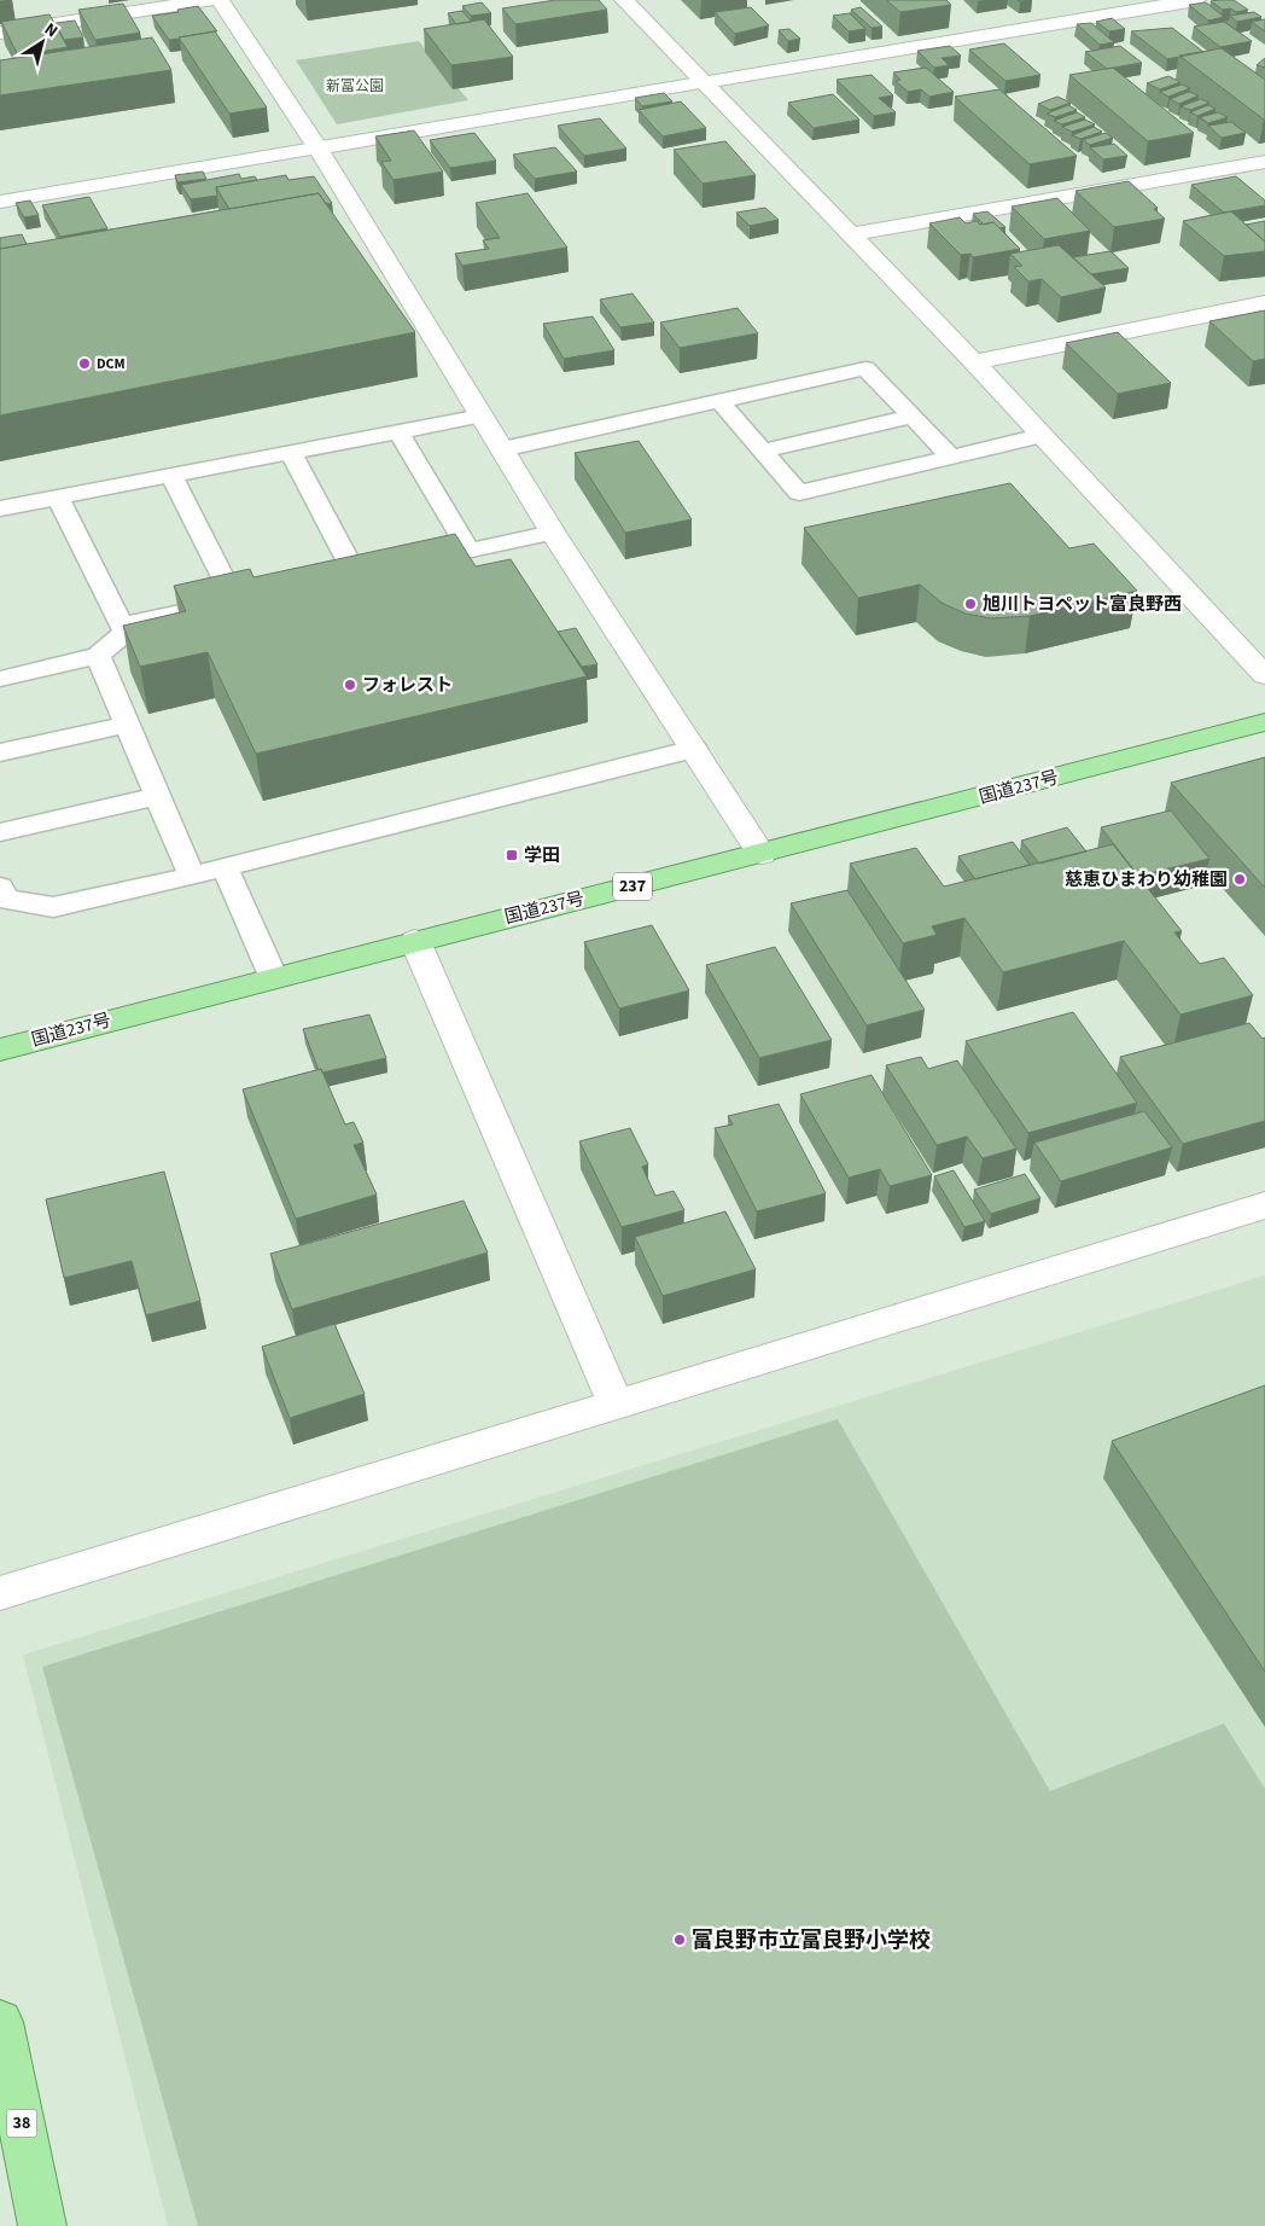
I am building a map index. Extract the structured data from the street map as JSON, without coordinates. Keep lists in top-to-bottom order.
{
  "streets": {
    "highway": ["国道237号", "237", "38"]
  },
  "parks": ["新冨公園"],
  "places": {
    "other": [
      "DCM",
      "旭川トヨペット富良野西",
      "フォレスト",
      "慈恵ひまわり幼稚園",
      "富良野市立富良野小学校"
    ],
    "transit": ["学田"]
  },
  "north": "top right"
}
